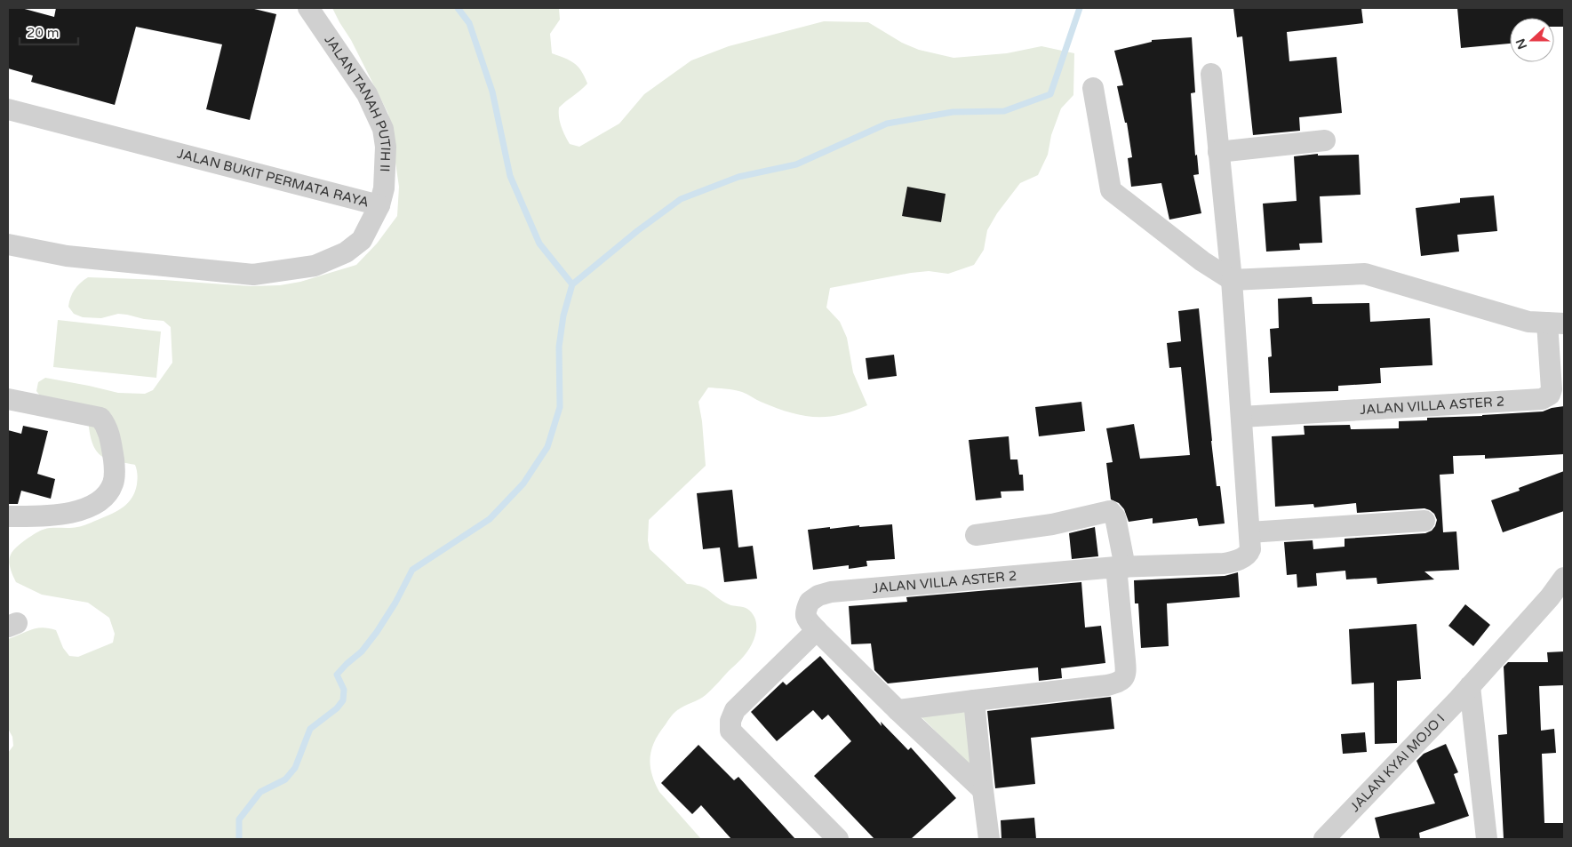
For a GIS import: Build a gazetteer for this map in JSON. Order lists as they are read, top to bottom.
{
  "streets": {
    "street": [
      "JALAN TANAH PUTIH II",
      "JALAN BUKIT PERMATA RAYA",
      "JALAN VILLA ASTER 2",
      "JALAN KYAI MOJO I"
    ]
  },
  "crossings": [
    ["JALAN TANAH PUTIH II", "JALAN BUKIT PERMATA RAYA"]
  ],
  "scale_bar": "20 m",
  "north": "left"
}
